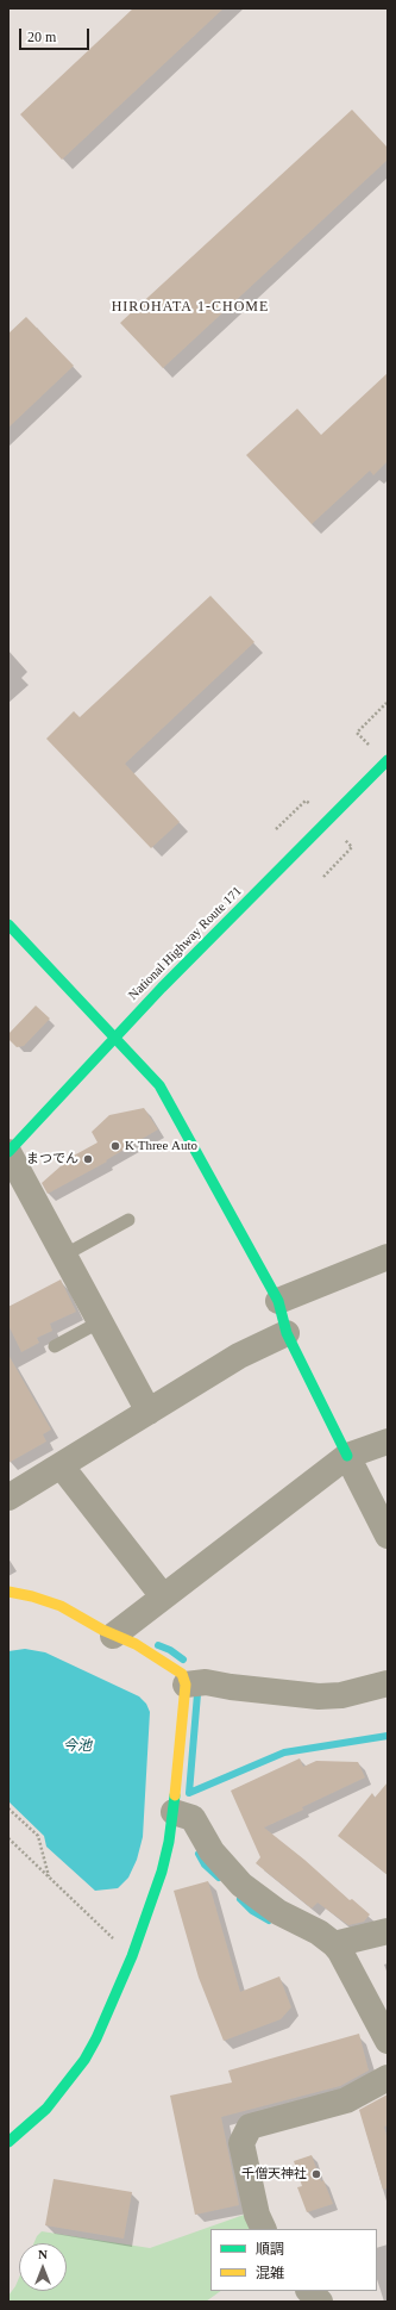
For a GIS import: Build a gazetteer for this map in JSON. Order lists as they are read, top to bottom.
{
  "streets": {
    "main road": ["National Highway Route 171"]
  },
  "districts": ["HIROHATA 1-CHOME"],
  "water": ["今池"],
  "places": ["K Three Auto", "まつでん", "千僧天神社"],
  "legend": ["順調", "混雑"],
  "scale_bar": "20 m",
  "north": "top"
}
